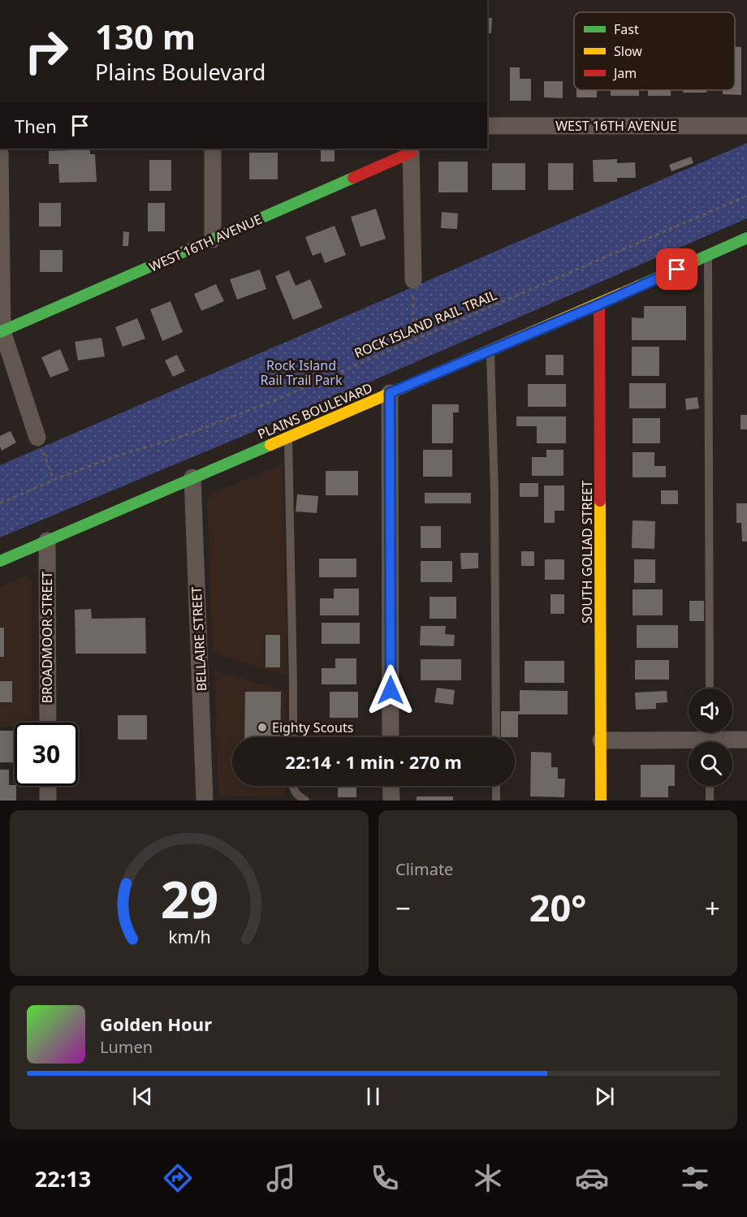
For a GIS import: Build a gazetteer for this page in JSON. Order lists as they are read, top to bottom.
{
  "streets": {
    "street": [
      "WEST 16TH AVENUE",
      "PLAINS BOULEVARD",
      "SOUTH GOLIAD STREET",
      "BROADMOOR STREET",
      "BELLAIRE STREET"
    ],
    "path": ["ROCK ISLAND RAIL TRAIL"]
  },
  "crossings": [
    ["PLAINS BOULEVARD", "SOUTH GOLIAD STREET"],
    ["PLAINS BOULEVARD", "BROADMOOR STREET"],
    ["PLAINS BOULEVARD", "BELLAIRE STREET"]
  ],
  "parks": ["Rock Island Rail Trail Park"],
  "places": ["Eighty Scouts"],
  "legend": ["Fast", "Slow", "Jam"],
  "page": {
    "turn": ["130 m", "Plains Boulevard"],
    "then": "Then",
    "limit": "30",
    "trip": "22:14 · 1 min · 270 m",
    "tile": "Climate",
    "heat": ["−", "20°", "+"],
    "song": ["Golden Hour", "Lumen"],
    "tabs": "22:13",
    "gauge": ["29", "km/h"]
  }
}
